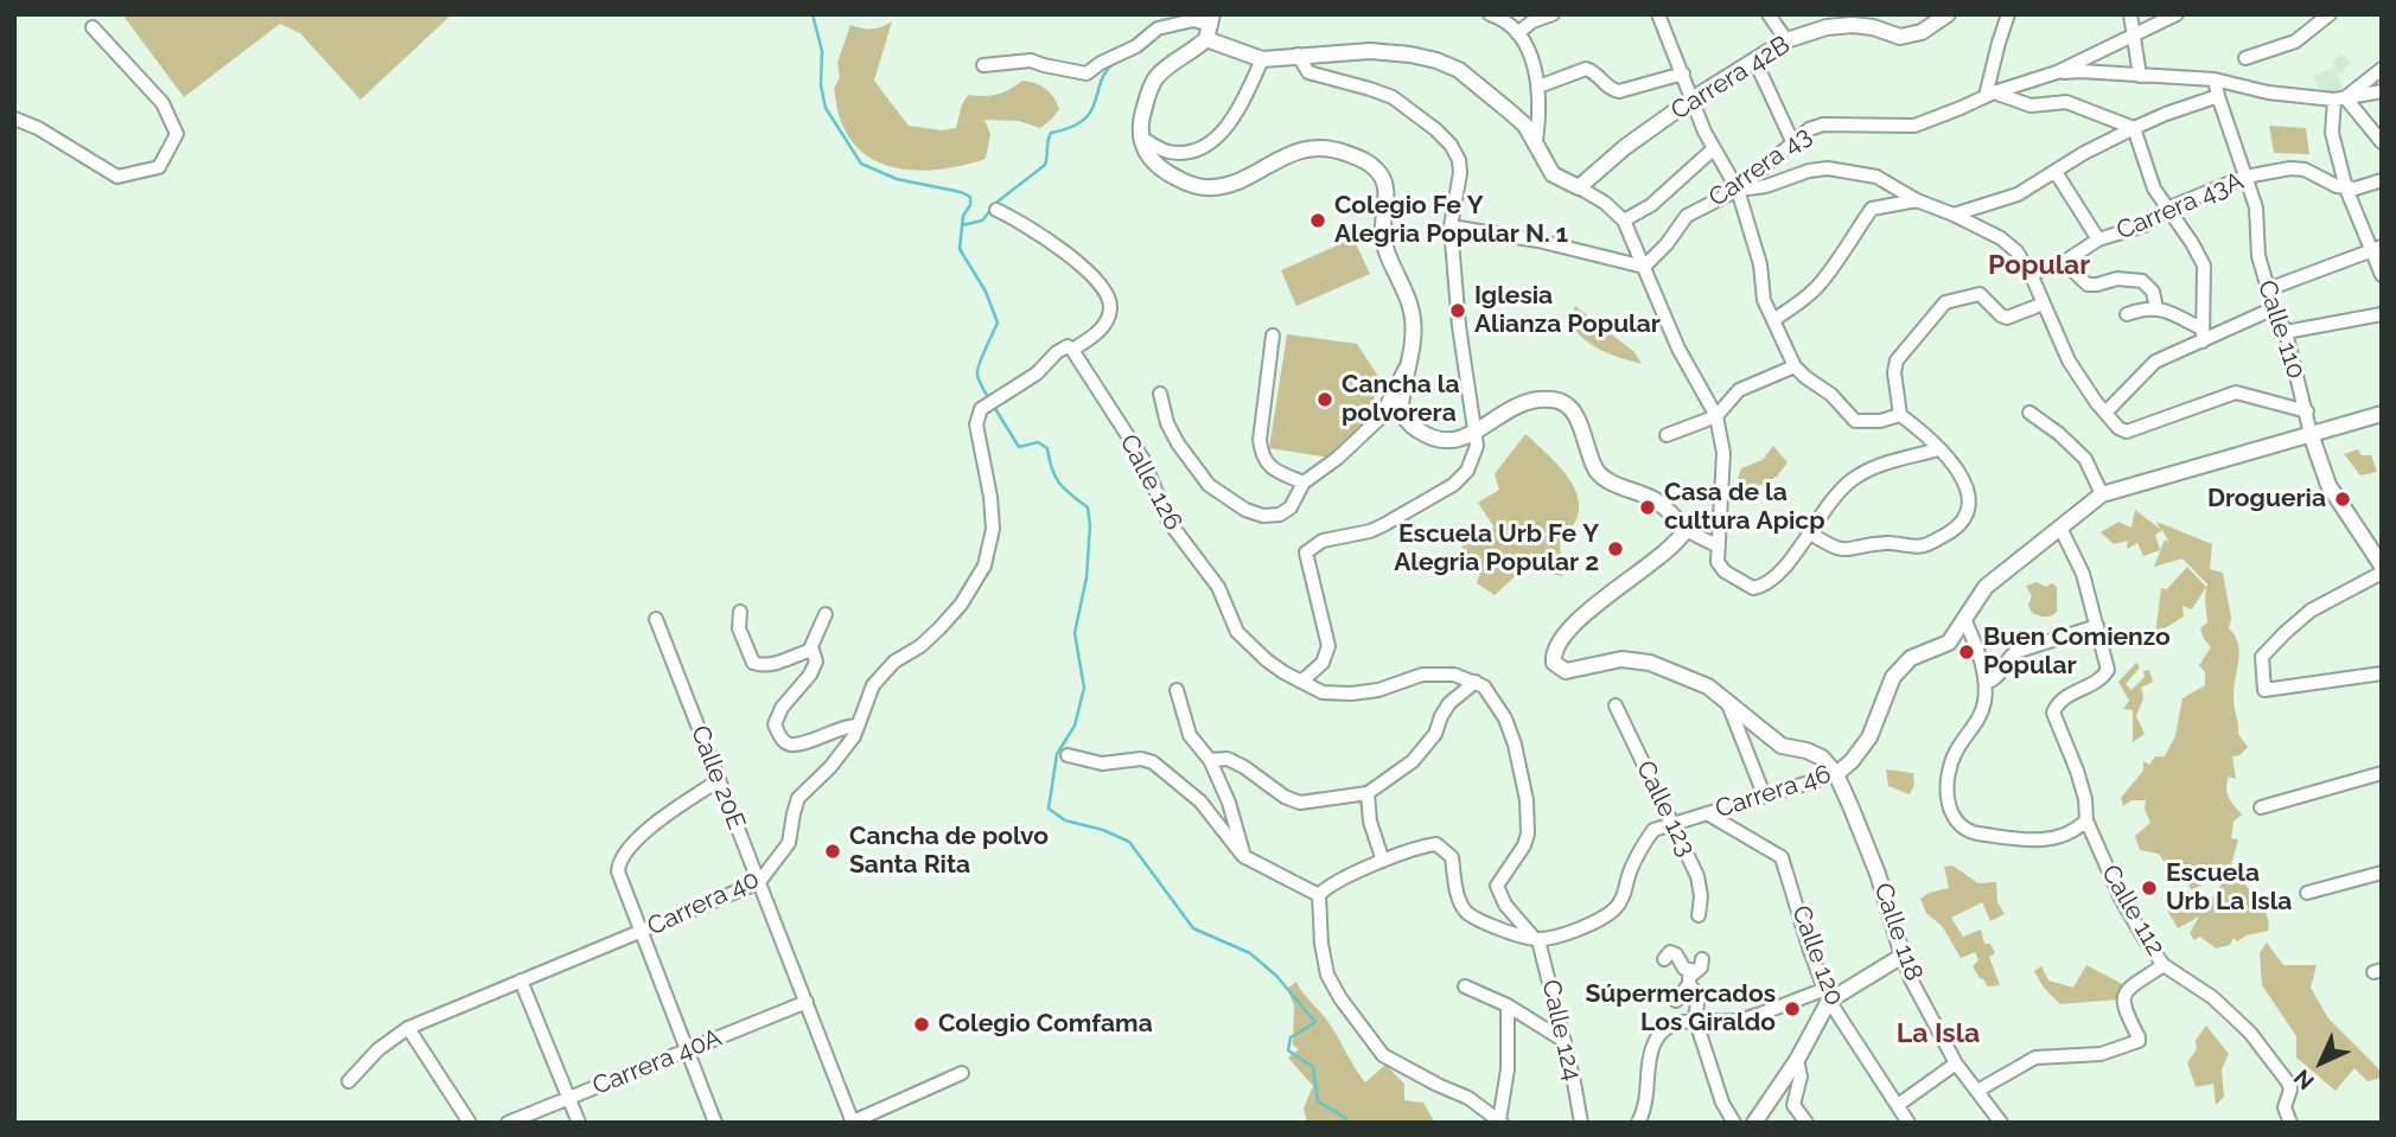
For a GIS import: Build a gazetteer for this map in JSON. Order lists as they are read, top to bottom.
{
  "streets": {
    "street": [
      "Carrera 42B",
      "Carrera 43",
      "Carrera 43A",
      "Calle 110",
      "Calle 126",
      "Calle 20E",
      "Carrera 46",
      "Calle 123",
      "Carrera 40",
      "Calle 112",
      "Calle 118",
      "Calle 120",
      "Calle 124",
      "Carrera 40A"
    ]
  },
  "crossings": [
    ["Carrera 43A", "Calle 110"],
    ["Calle 110", "Carrera 46"],
    ["Calle 126", "Carrera 40"],
    ["Calle 20E", "Carrera 40"],
    ["Calle 20E", "Carrera 40A"],
    ["Carrera 46", "Calle 123"],
    ["Carrera 46", "Calle 118"],
    ["Carrera 46", "Calle 120"],
    ["Carrera 46", "Calle 124"]
  ],
  "districts": ["Popular", "La Isla"],
  "places": [
    "Colegio Fe Y Alegria Popular N. 1",
    "Iglesia Alianza Popular",
    "Cancha la polvorera",
    "Drogueria",
    "Casa de la cultura Apicp",
    "Escuela Urb Fe Y Alegria Popular 2",
    "Buen Comienzo Popular",
    "Cancha de polvo Santa Rita",
    "Escuela Urb La Isla",
    "Súpermercados Los Giraldo",
    "Colegio Comfama"
  ],
  "north": "bottom left"
}
